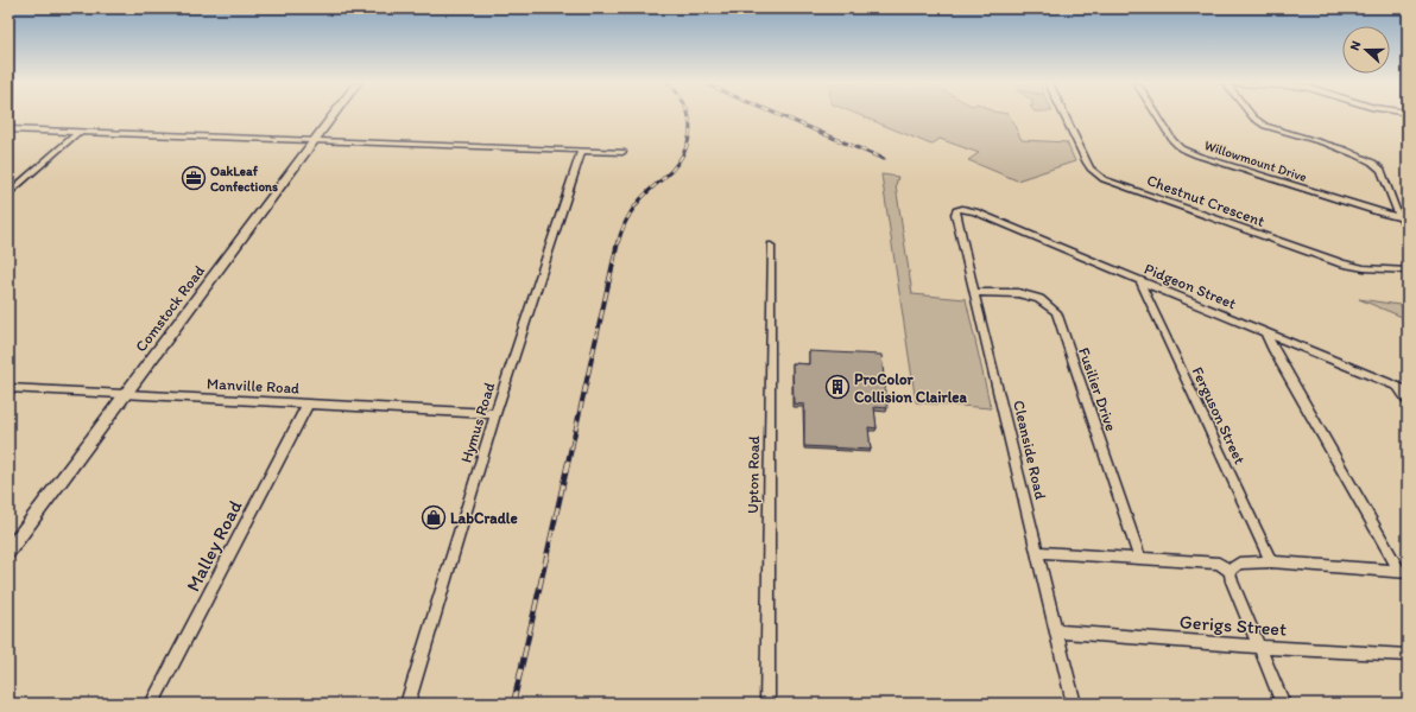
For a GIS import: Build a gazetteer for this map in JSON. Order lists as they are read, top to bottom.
{
  "streets": {
    "street": [
      "Willowmount Drive",
      "Chestnut Crescent",
      "Pidgeon Street",
      "Comstock Road",
      "Manville Road",
      "Fusilier Drive",
      "Ferguson Street",
      "Hymus Road",
      "Cleanside Road",
      "Upton Road",
      "Malley Road",
      "Gerigs Street"
    ]
  },
  "crossings": [
    ["Pidgeon Street", "Ferguson Street"],
    ["Pidgeon Street", "Cleanside Road"],
    ["Comstock Road", "Manville Road"],
    ["Manville Road", "Hymus Road"],
    ["Manville Road", "Malley Road"],
    ["Fusilier Drive", "Cleanside Road"],
    ["Cleanside Road", "Gerigs Street"]
  ],
  "places": {
    "office": ["OakLeaf Confections"],
    "building": ["ProColor Collision Clairlea"],
    "shop": ["LabCradle"]
  },
  "north": "left"
}
